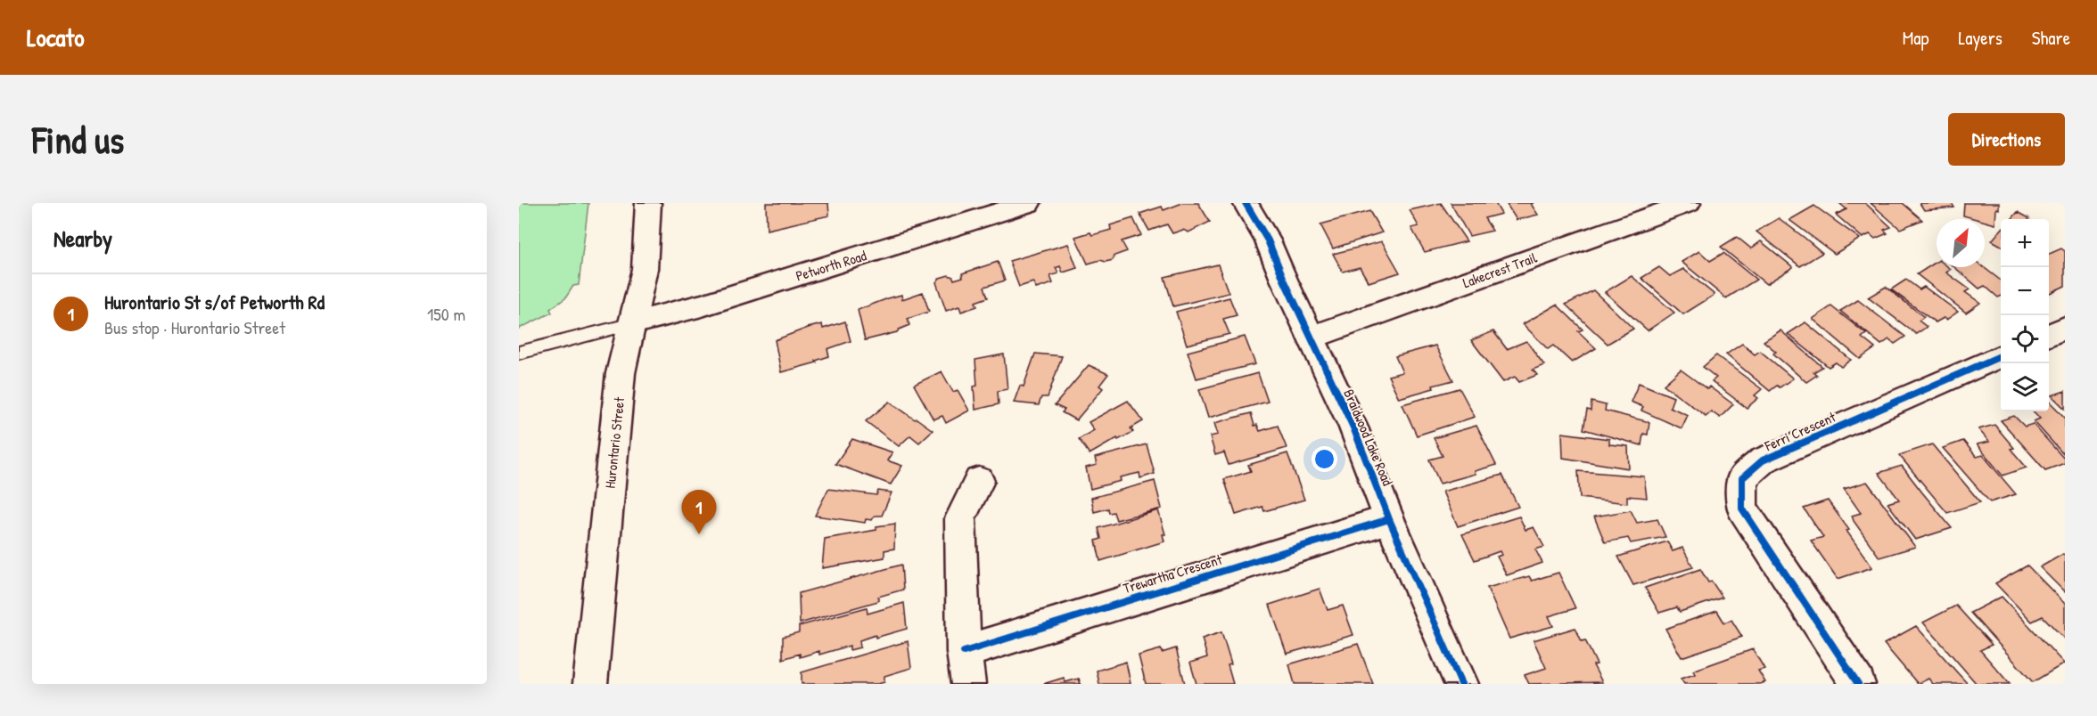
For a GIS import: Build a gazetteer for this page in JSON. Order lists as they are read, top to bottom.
{
  "streets": {
    "street": [
      "Petworth Road",
      "Lakecrest Trail",
      "Ferri Crescent",
      "Braidwood Lake Road",
      "Hurontario Street",
      "Trewartha Crescent"
    ]
  },
  "crossings": [
    ["Petworth Road", "Hurontario Street"],
    ["Lakecrest Trail", "Braidwood Lake Road"],
    ["Braidwood Lake Road", "Trewartha Crescent"]
  ],
  "north": "top right",
  "page": {
    "header": "Locato",
    "nav": ["Map", "Layers", "Share"],
    "buttons": "Directions",
    "title": "Find us",
    "heading": "Nearby",
    "map_buttons": ["+", "−"],
    "list": [
      {
        "mark": "1",
        "name": "Hurontario St s/of Petworth Rd",
        "note": "Bus stop · Hurontario Street",
        "value": "150 m"
      }
    ],
    "pins": "1"
  }
}
